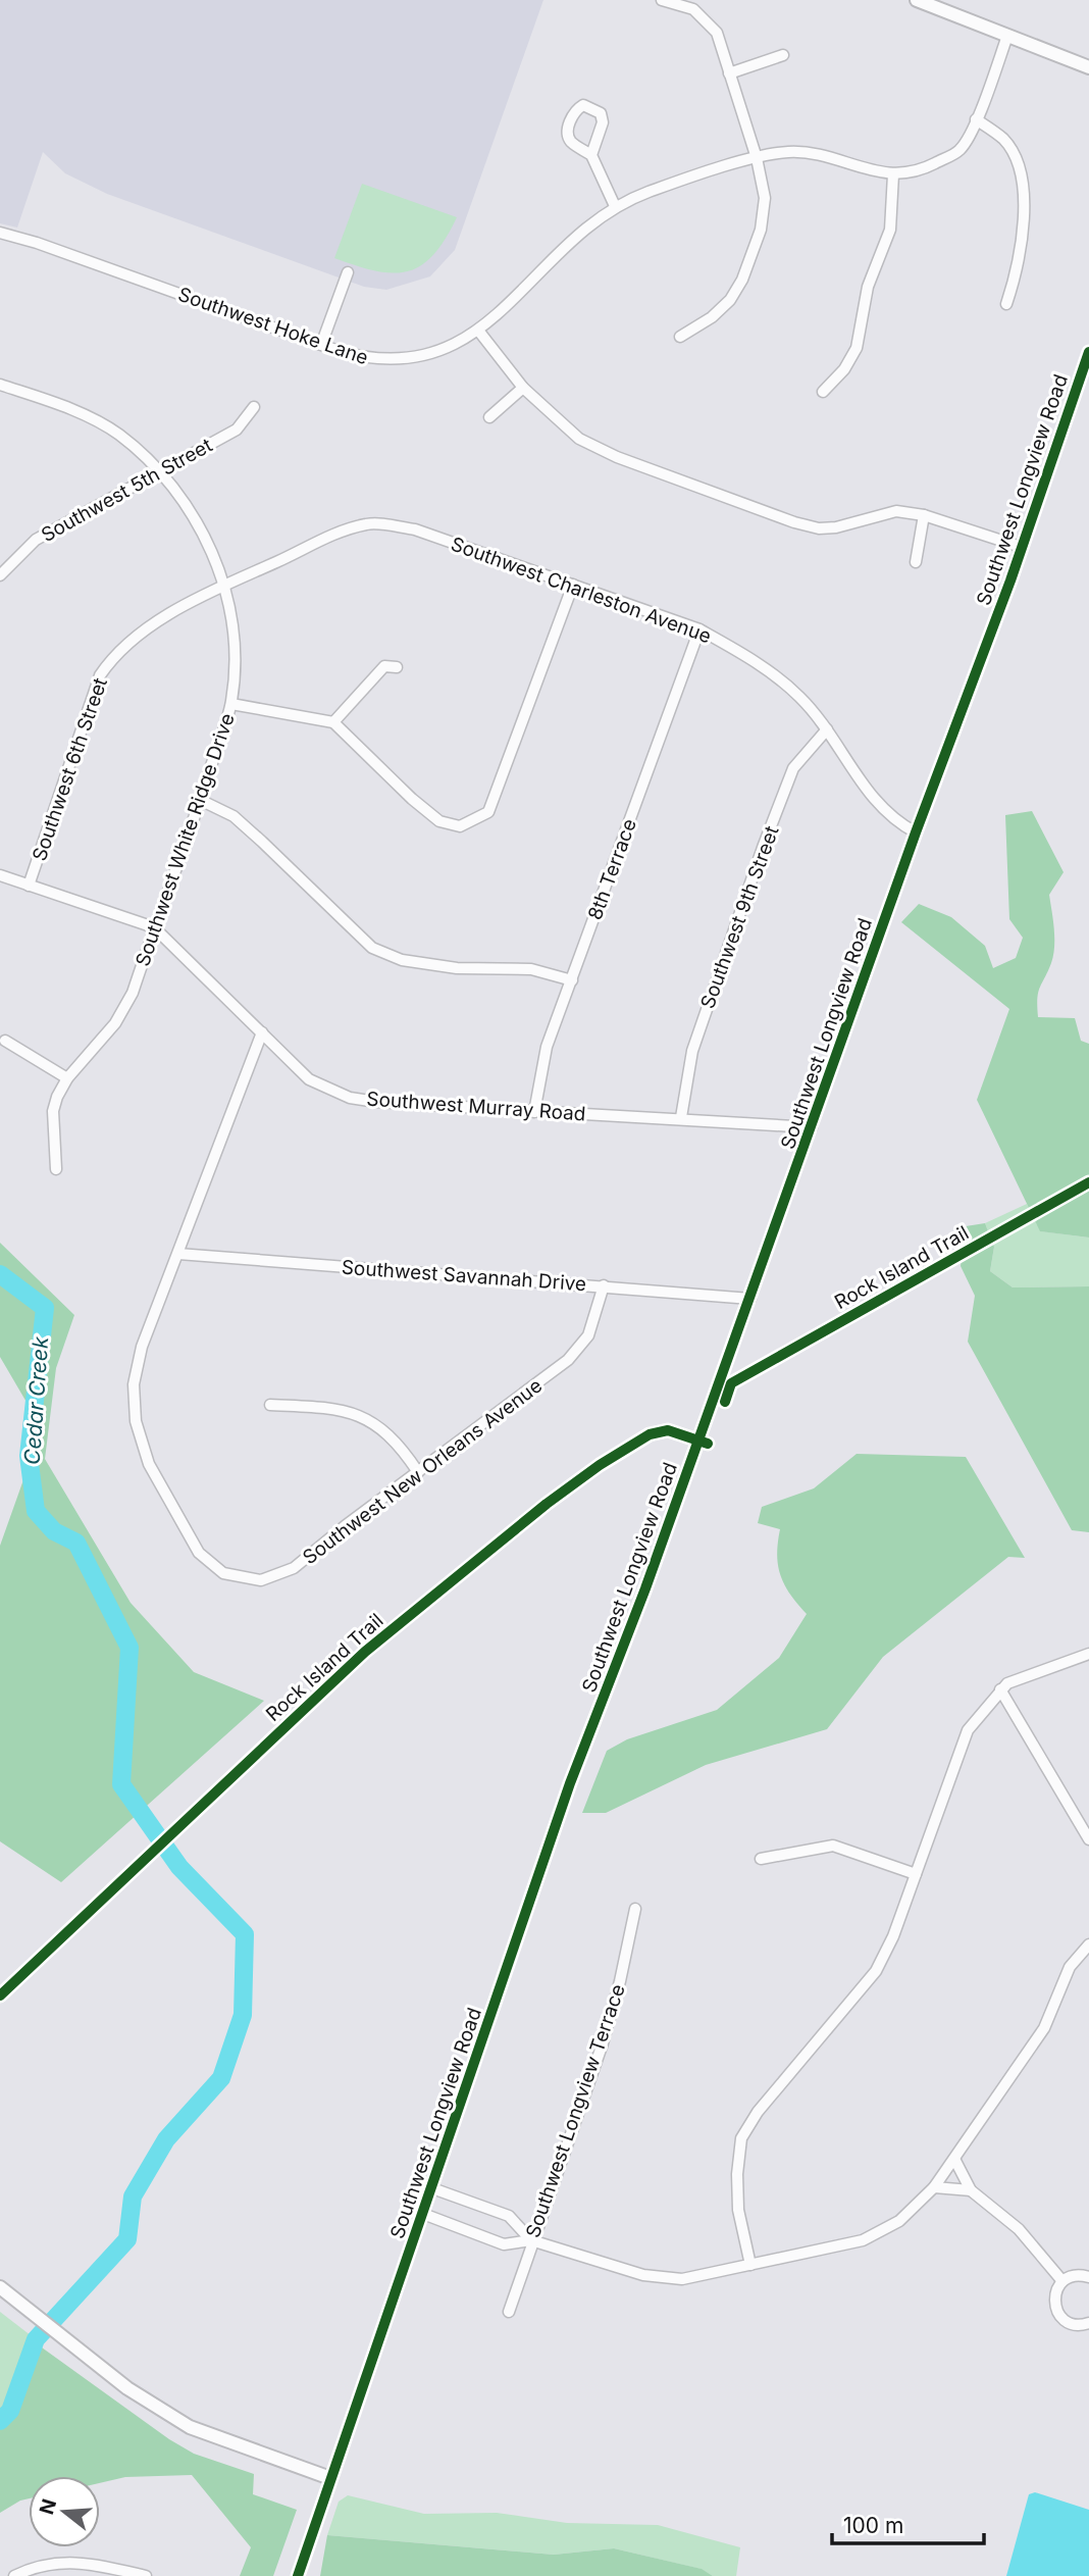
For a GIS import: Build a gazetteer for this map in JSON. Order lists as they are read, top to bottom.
{
  "streets": {
    "street": [
      "Southwest Hoke Lane",
      "Southwest 5th Street",
      "Southwest Longview Road",
      "Southwest Charleston Avenue",
      "Southwest 6th Street",
      "Southwest White Ridge Drive",
      "8th Terrace",
      "Southwest 9th Street",
      "Southwest Murray Road",
      "Southwest Savannah Drive",
      "Southwest New Orleans Avenue",
      "Southwest Longview Terrace"
    ],
    "cycle path": ["Rock Island Trail"]
  },
  "crossings": [
    ["Southwest 5th Street", "Southwest White Ridge Drive"],
    ["Southwest Longview Road", "Southwest Charleston Avenue"],
    ["Southwest Longview Road", "Southwest Murray Road"],
    ["Southwest Longview Road", "Southwest Savannah Drive"],
    ["Southwest Charleston Avenue", "Southwest 6th Street"],
    ["Southwest Charleston Avenue", "Southwest White Ridge Drive"],
    ["Southwest Charleston Avenue", "8th Terrace"],
    ["Southwest Charleston Avenue", "Southwest 9th Street"],
    ["Southwest 6th Street", "Southwest White Ridge Drive"],
    ["Southwest 6th Street", "Southwest Murray Road"],
    ["Southwest White Ridge Drive", "Southwest Murray Road"],
    ["8th Terrace", "Southwest Murray Road"],
    ["Southwest 9th Street", "Southwest Murray Road"],
    ["Southwest Murray Road", "Southwest New Orleans Avenue"],
    ["Southwest Savannah Drive", "Southwest New Orleans Avenue"]
  ],
  "water": ["Cedar Creek"],
  "scale_bar": "100 m",
  "north": "left"
}
